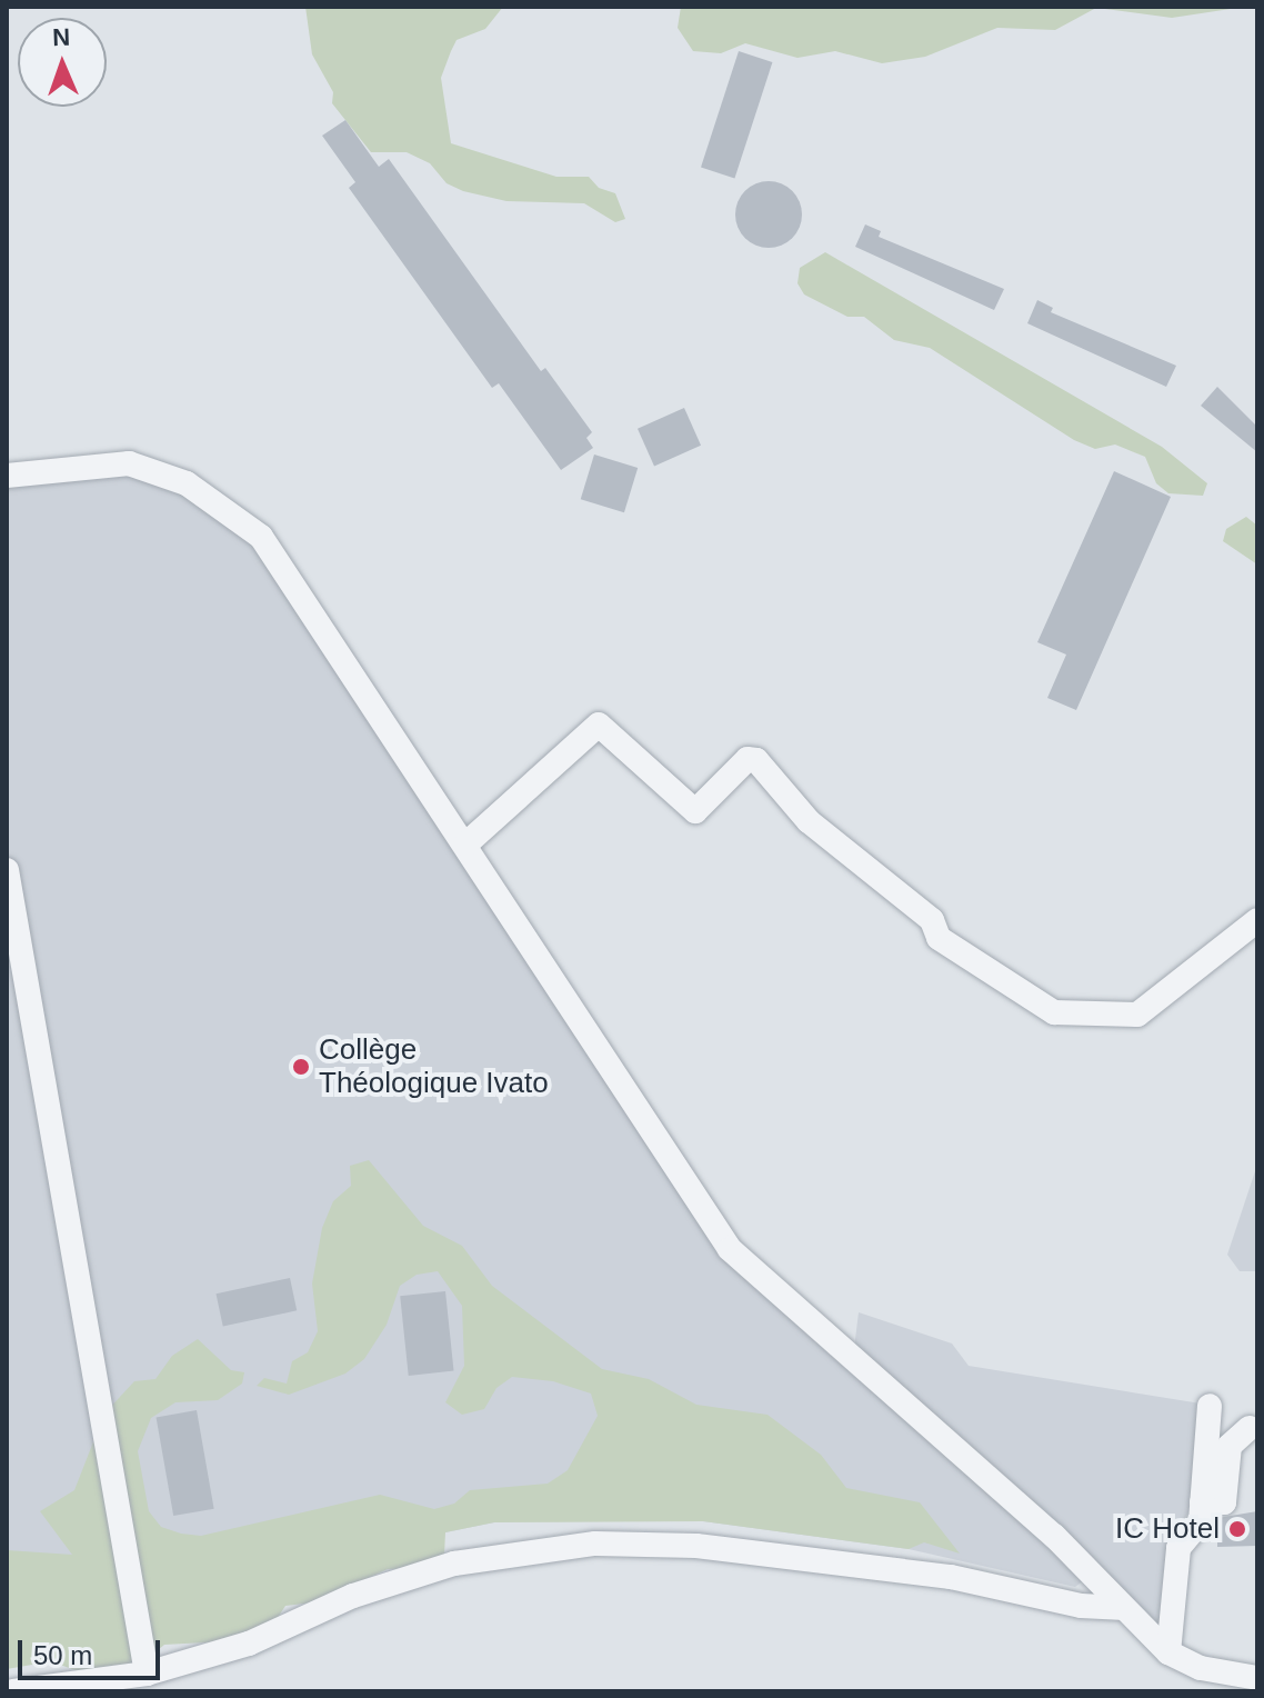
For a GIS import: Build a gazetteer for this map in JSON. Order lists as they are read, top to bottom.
{
  "places": ["Collège Théologique Ivato", "IC Hotel"],
  "scale_bar": "50 m",
  "north": "top"
}
